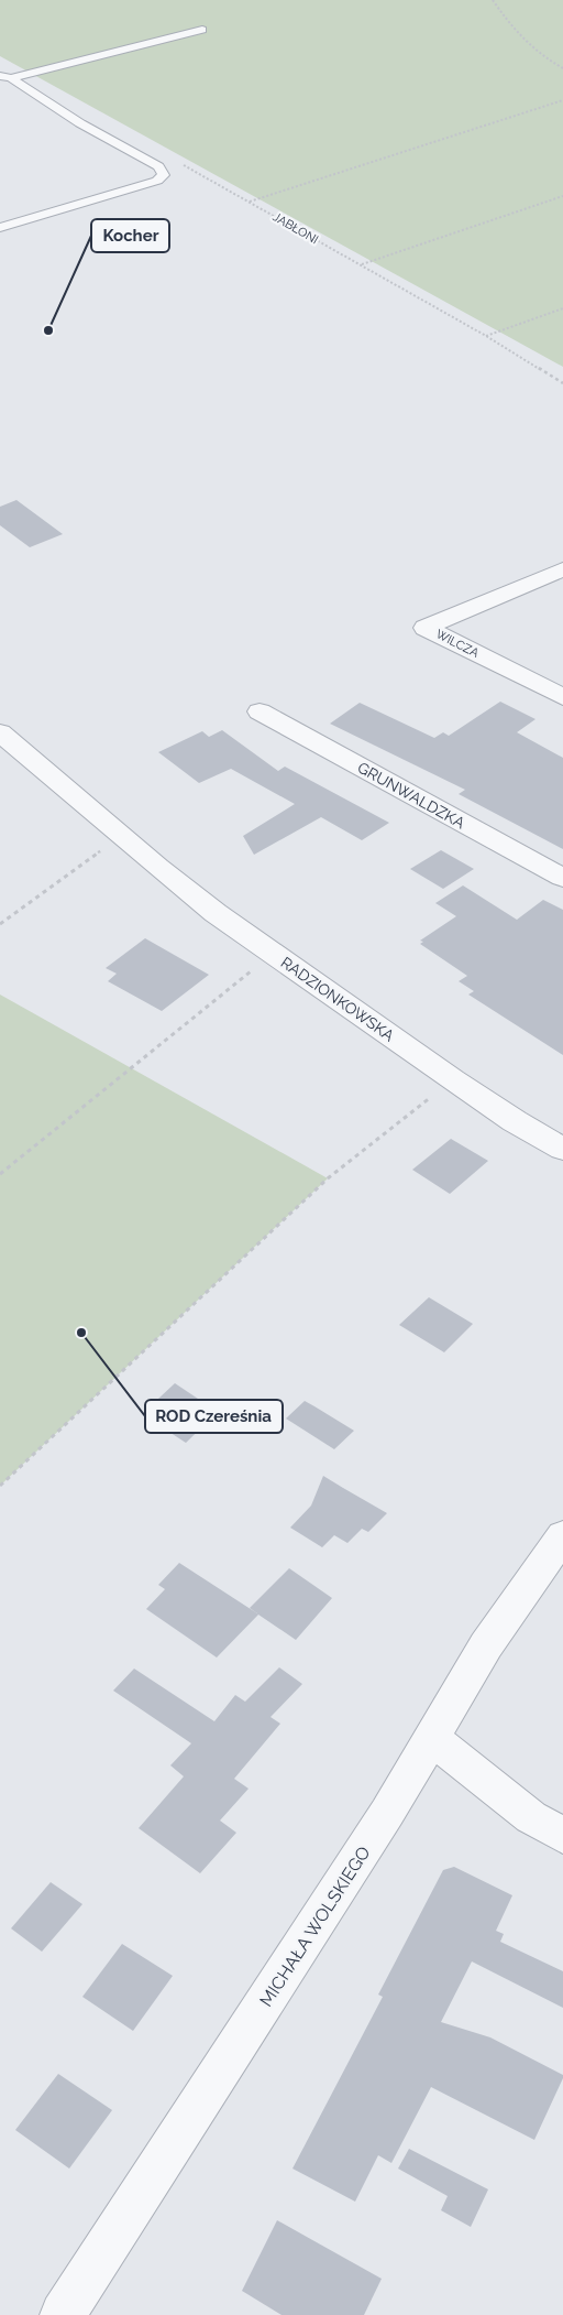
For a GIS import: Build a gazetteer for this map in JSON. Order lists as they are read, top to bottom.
{
  "streets": {
    "street": [
      "WILCZA",
      "GRUNWALDZKA",
      "RADZIONKOWSKA",
      "MICHAŁA WOLSKIEGO"
    ],
    "path": ["JABŁONI"]
  },
  "places": ["Kocher", "ROD Czereśnia"]
}
